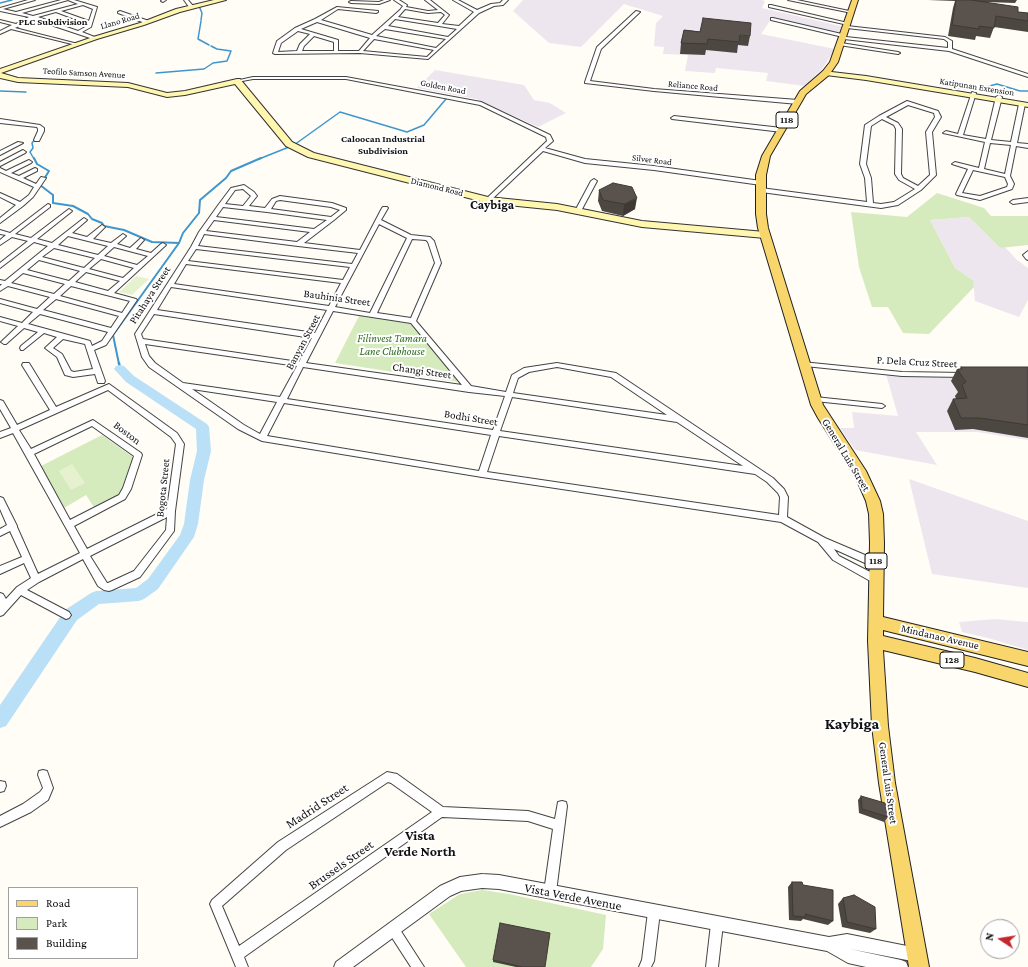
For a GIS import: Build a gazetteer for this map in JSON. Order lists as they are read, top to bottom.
{
  "streets": {
    "main road": [
      "Llano Road",
      "Teofilo Samson Avenue",
      "Katipunan Extension",
      "118",
      "Diamond Road",
      "General Luis Street",
      "Mindanao Avenue",
      "128"
    ],
    "street": [
      "Reliance Road",
      "Golden Road",
      "Silver Road",
      "Pitahaya Street",
      "Bauhinia Street",
      "Banyan Street",
      "P. Dela Cruz Street",
      "Changi Street",
      "Bodhi Street",
      "Boston",
      "Bogota Street",
      "Madrid Street",
      "Brussels Street",
      "Vista Verde Avenue"
    ]
  },
  "crossings": [
    ["Teofilo Samson Avenue", "Golden Road"],
    ["Teofilo Samson Avenue", "Diamond Road"],
    ["Reliance Road", "General Luis Street"],
    ["Golden Road", "Silver Road"],
    ["Golden Road", "Diamond Road"],
    ["Katipunan Extension", "General Luis Street"],
    ["Silver Road", "General Luis Street"],
    ["Diamond Road", "General Luis Street"],
    ["Pitahaya Street", "Bauhinia Street"],
    ["Pitahaya Street", "Banyan Street"],
    ["Pitahaya Street", "Changi Street"],
    ["Pitahaya Street", "Bodhi Street"],
    ["Bauhinia Street", "Banyan Street"],
    ["Banyan Street", "Changi Street"],
    ["Banyan Street", "Bodhi Street"],
    ["P. Dela Cruz Street", "General Luis Street"],
    ["General Luis Street", "Mindanao Avenue"],
    ["General Luis Street", "Vista Verde Avenue"],
    ["Madrid Street", "Brussels Street"]
  ],
  "districts": [
    "PLC Subdivision",
    "Caloocan Industrial Subdivision",
    "Caybiga",
    "Kaybiga",
    "Vista Verde North"
  ],
  "parks": ["Filinvest Tamara Lane Clubhouse"],
  "legend": ["Road", "Park", "Building"],
  "north": "left"
}
